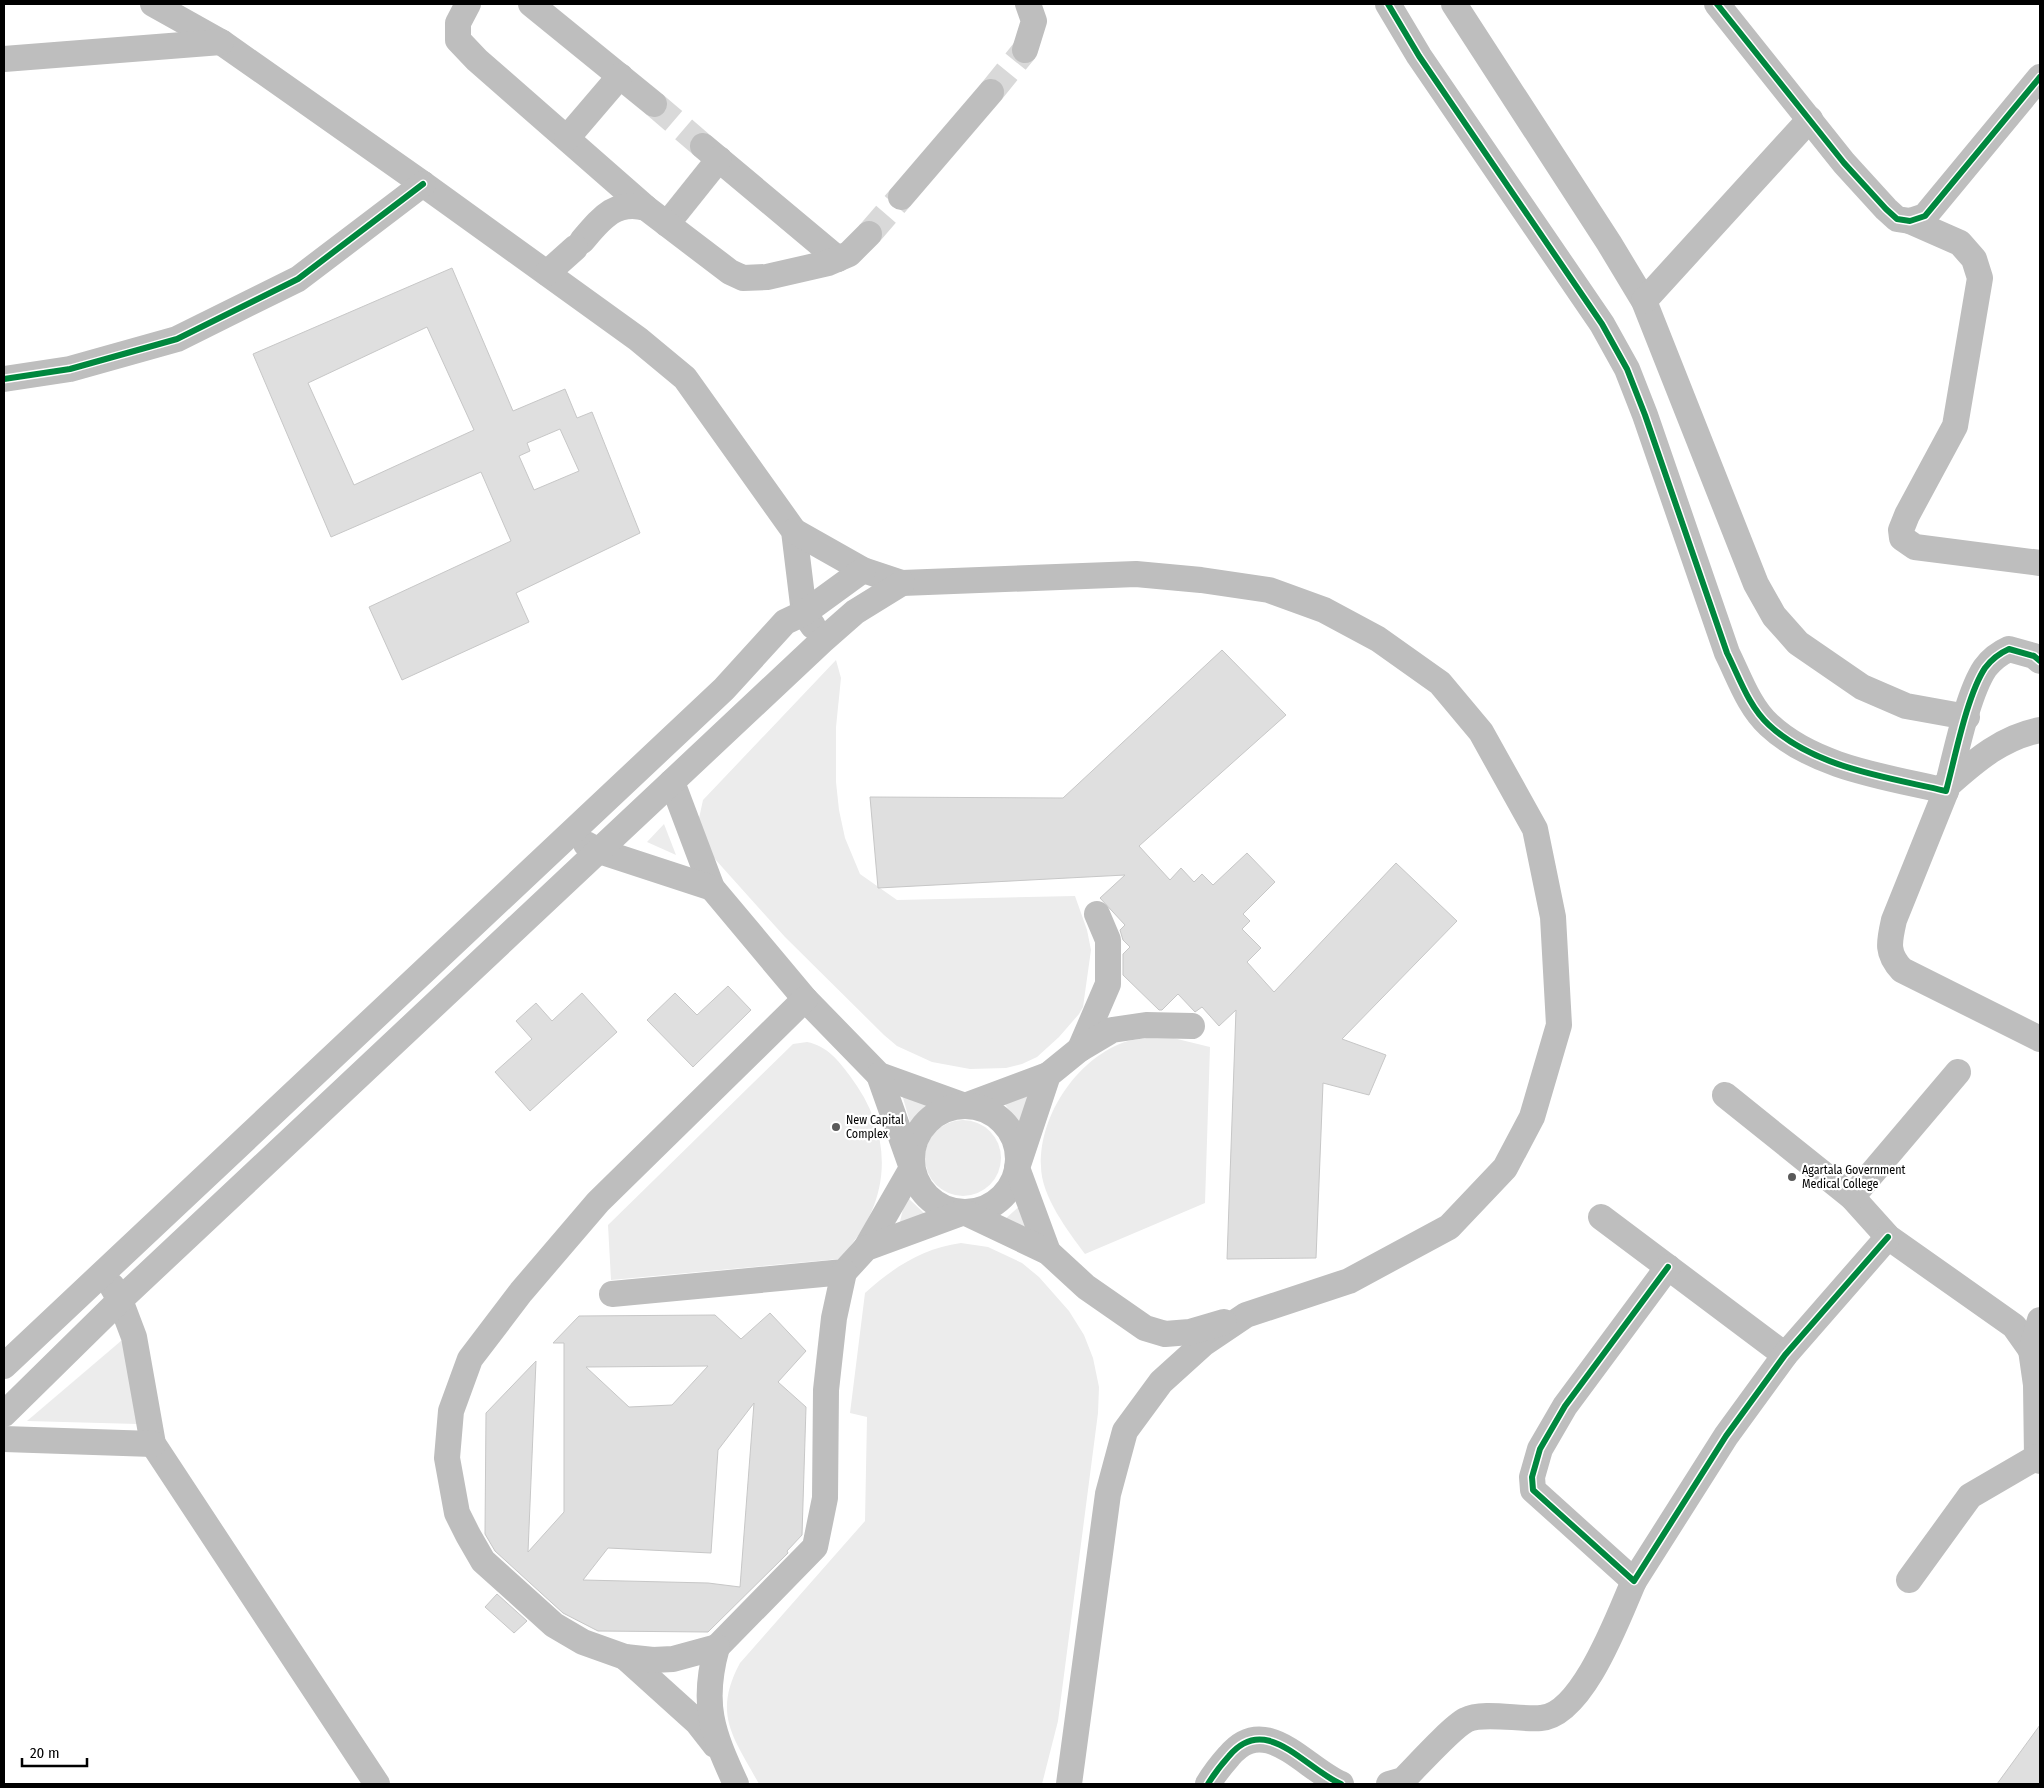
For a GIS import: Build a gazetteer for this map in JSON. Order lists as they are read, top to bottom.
{
  "places": ["New Capital Complex", "Agartala Government Medical College"],
  "scale_bar": "20 m"
}
